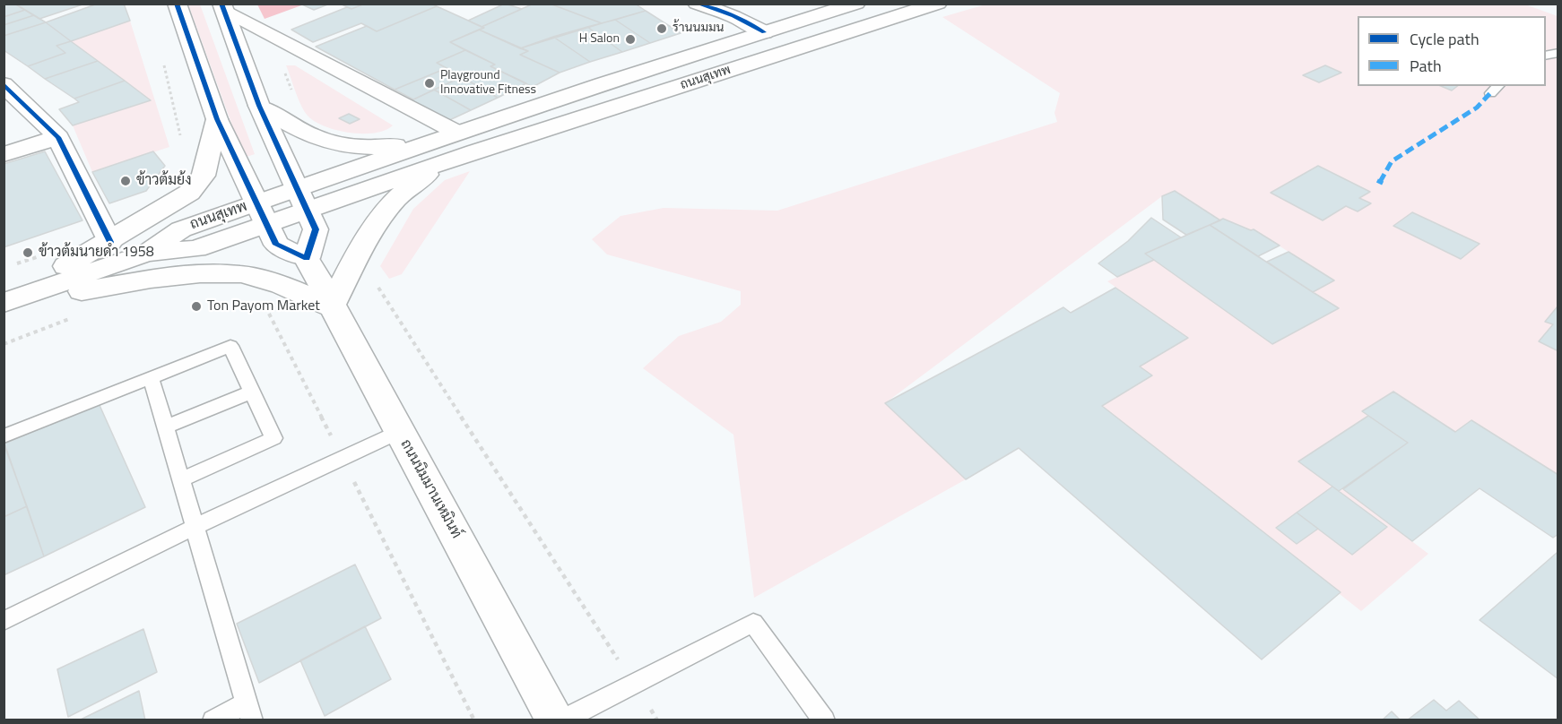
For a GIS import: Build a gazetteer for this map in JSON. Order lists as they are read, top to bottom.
{
  "streets": {
    "main road": ["ถนนสุเทพ", "ถนนนิมมานเหมินท์"]
  },
  "places": [
    "ร้านนมมน",
    "H Salon",
    "Playground Innovative Fitness",
    "ข้าวต้มย้ง",
    "ข้าวต้มนายดำ 1958",
    "Ton Payom Market"
  ],
  "legend": ["Cycle path", "Path"]
}
